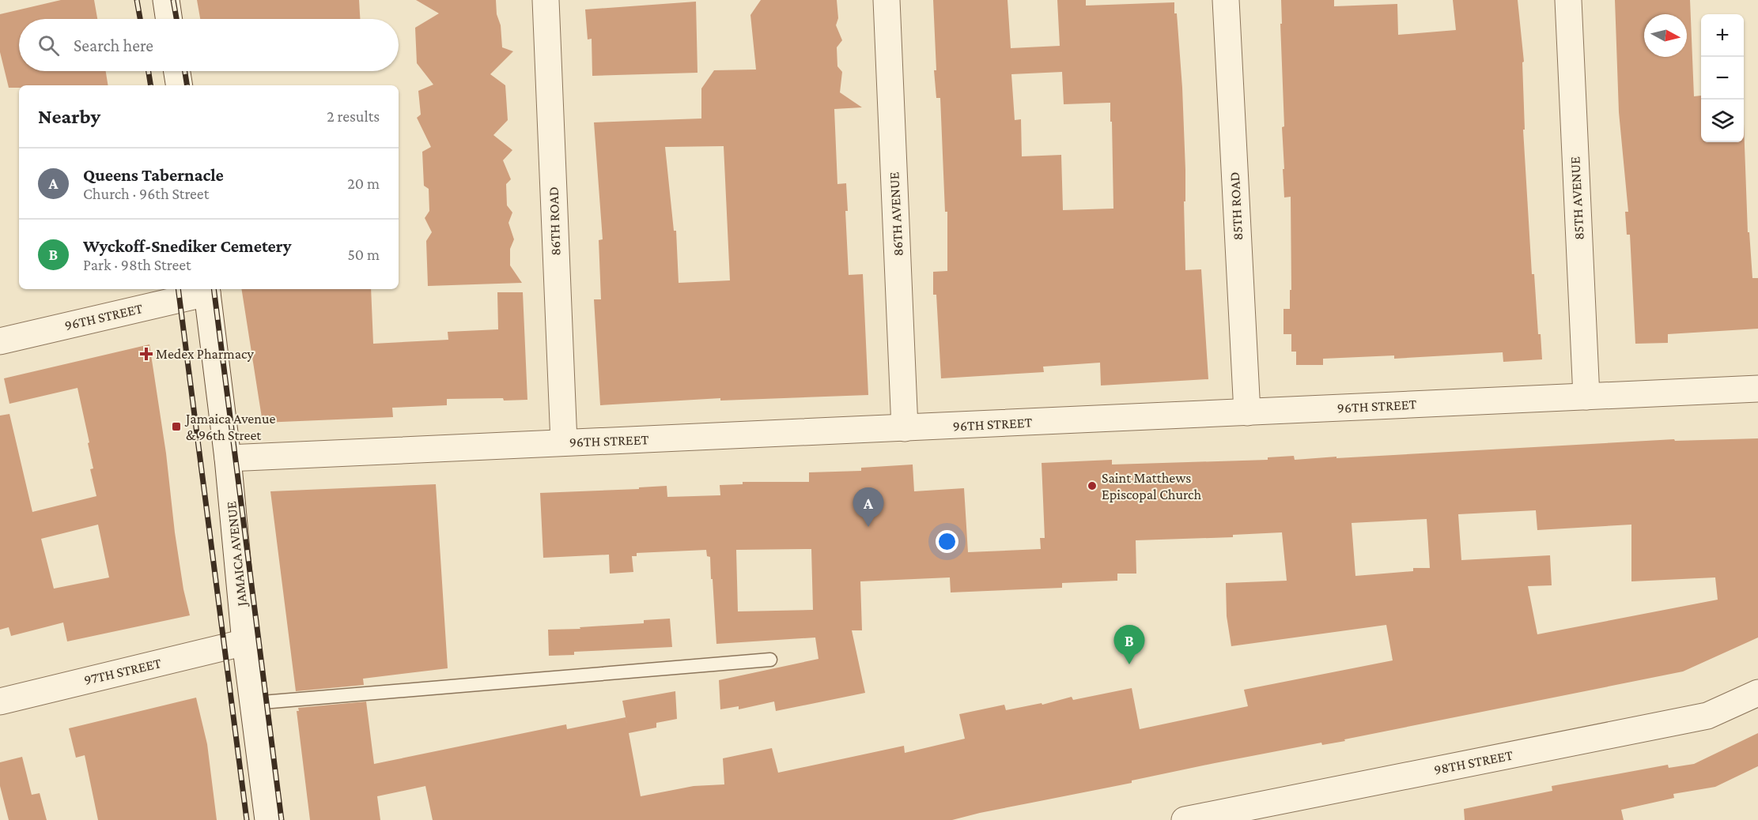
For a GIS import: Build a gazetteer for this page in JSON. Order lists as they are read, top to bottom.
{
  "streets": {
    "street": [
      "85TH AVENUE",
      "85TH ROAD",
      "86TH AVENUE",
      "86TH ROAD",
      "96TH STREET",
      "JAMAICA AVENUE",
      "97TH STREET",
      "98TH STREET"
    ]
  },
  "crossings": [
    ["85TH AVENUE", "96TH STREET"],
    ["85TH ROAD", "96TH STREET"],
    ["86TH AVENUE", "96TH STREET"],
    ["86TH ROAD", "96TH STREET"],
    ["96TH STREET", "JAMAICA AVENUE"],
    ["JAMAICA AVENUE", "97TH STREET"]
  ],
  "places": {
    "health": ["Medex Pharmacy"],
    "transit": ["Jamaica Avenue & 96th Street"],
    "other": ["Saint Matthews Episcopal Church"]
  },
  "north": "right",
  "page": {
    "map_buttons": ["+", "−"],
    "search": "Search here",
    "heading": ["Nearby", "2 results"],
    "list": [
      {
        "mark": "A",
        "name": "Queens Tabernacle",
        "note": "Church · 96th Street",
        "value": "20 m"
      },
      {
        "mark": "B",
        "name": "Wyckoff-Snediker Cemetery",
        "note": "Park · 98th Street",
        "value": "50 m"
      }
    ],
    "pins": ["A", "B"]
  }
}
